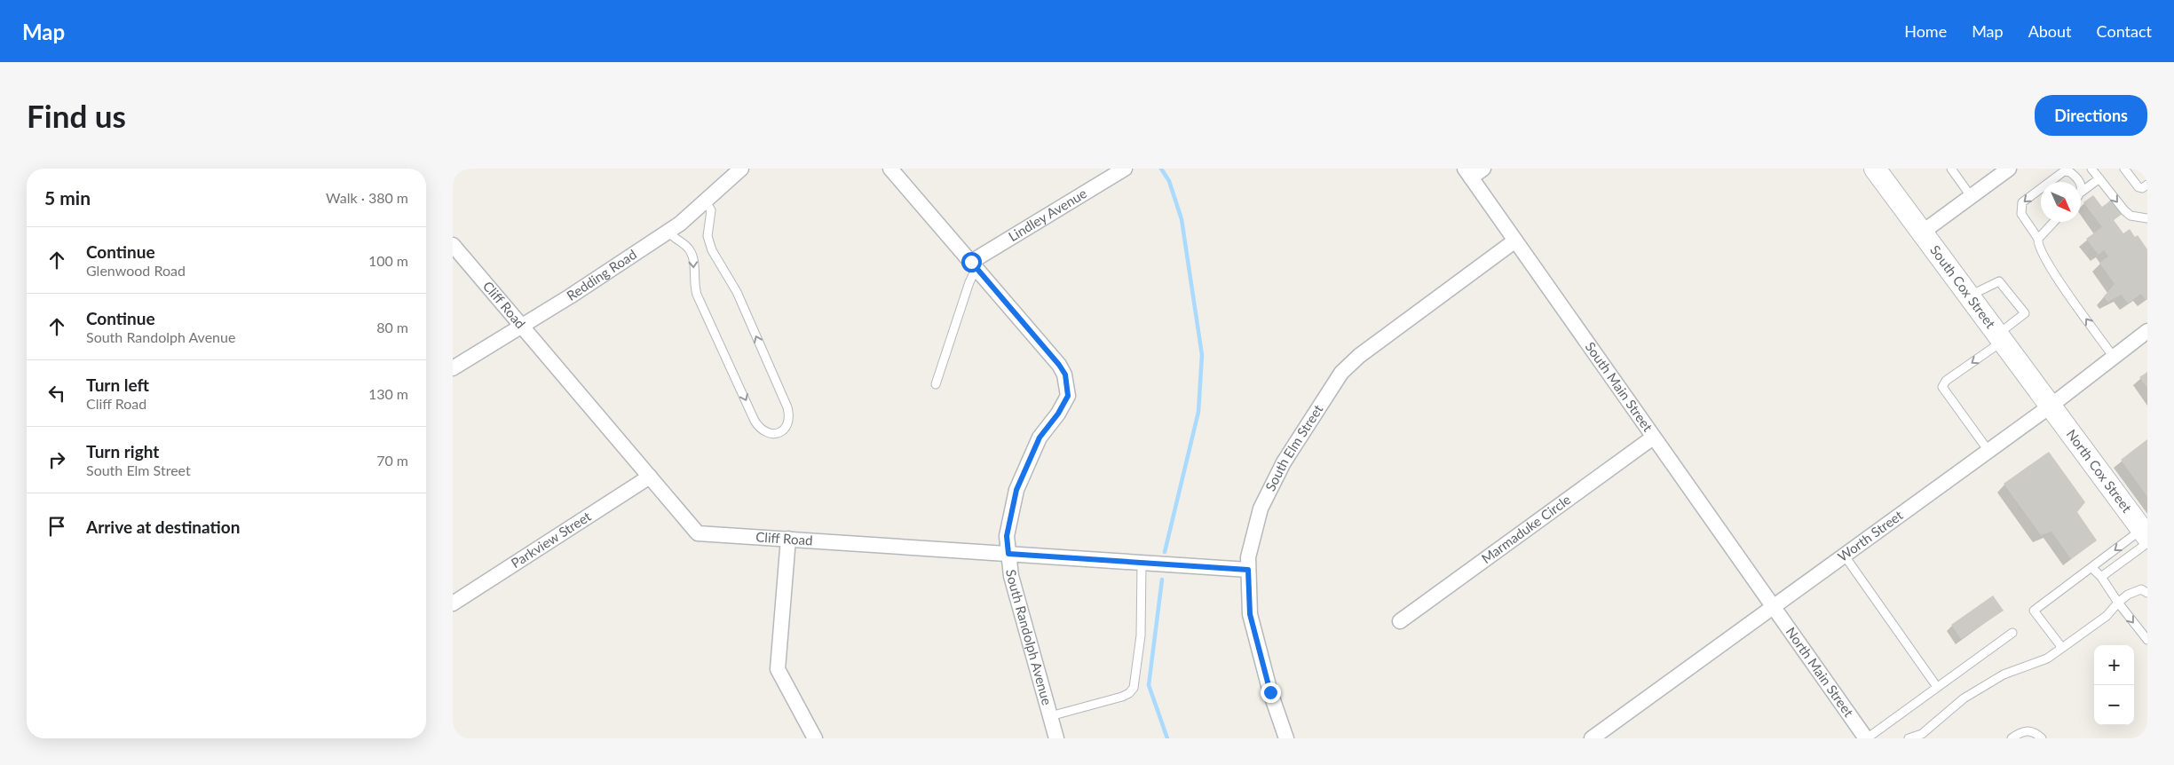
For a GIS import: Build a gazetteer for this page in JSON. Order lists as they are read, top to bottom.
{
  "streets": {
    "main road": ["South Cox Street", "North Cox Street"],
    "street": [
      "Lindley Avenue",
      "Redding Road",
      "Cliff Road",
      "South Main Street",
      "South Elm Street",
      "Marmaduke Circle",
      "Worth Street",
      "Parkview Street",
      "South Randolph Avenue",
      "North Main Street"
    ]
  },
  "crossings": [
    ["Lindley Avenue", "South Randolph Avenue"],
    ["Redding Road", "Cliff Road"],
    ["South Cox Street", "North Cox Street"],
    ["South Cox Street", "Worth Street"],
    ["Cliff Road", "South Elm Street"],
    ["Cliff Road", "Parkview Street"],
    ["Cliff Road", "South Randolph Avenue"],
    ["South Main Street", "South Elm Street"],
    ["South Main Street", "Marmaduke Circle"],
    ["South Main Street", "Worth Street"],
    ["South Main Street", "North Main Street"],
    ["North Cox Street", "Worth Street"],
    ["Worth Street", "North Main Street"]
  ],
  "north": "bottom right",
  "page": {
    "header": "Map",
    "nav": [
      "Home",
      "Map",
      "About",
      "Contact"
    ],
    "buttons": "Directions",
    "title": "Find us",
    "heading": ["5 min", "Walk · 380 m"],
    "list": [
      ["Continue", "Glenwood Road", "100 m"],
      ["Continue", "South Randolph Avenue", "80 m"],
      ["Turn left", "Cliff Road", "130 m"],
      ["Turn right", "South Elm Street", "70 m"],
      "Arrive at destination"
    ],
    "map_buttons": ["+", "−"]
  }
}
